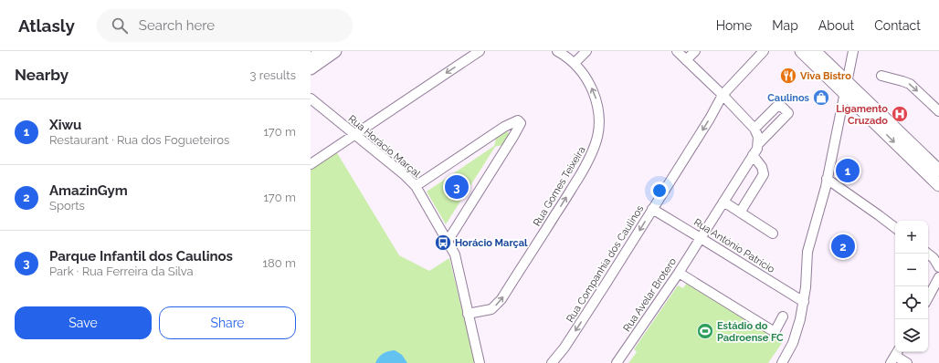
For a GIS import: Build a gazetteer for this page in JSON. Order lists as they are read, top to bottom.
{
  "streets": {
    "street": [
      "Rua Horácio Marçal",
      "Rua Gomes Teixeira",
      "Rua António Patrício",
      "Rua Companhia dos Caulinos",
      "Rua Avelar Brotero"
    ]
  },
  "crossings": [
    ["Rua Horácio Marçal", "Rua Gomes Teixeira"],
    ["Rua António Patrício", "Rua Companhia dos Caulinos"],
    ["Rua António Patrício", "Rua Avelar Brotero"]
  ],
  "one_way": ["Rua Gomes Teixeira", "Rua Companhia dos Caulinos"],
  "places": {
    "restaurant": ["Viva Bistro"],
    "shop": ["Caulinos"],
    "hospital": ["Ligamento Cruzado"],
    "bus stop": ["Horácio Marçal"],
    "sports": ["Estádio do Padroense FC"]
  },
  "page": {
    "header": "Atlasly",
    "search": "Search here",
    "nav": [
      "Home",
      "Map",
      "About",
      "Contact"
    ],
    "heading": ["Nearby", "3 results"],
    "list": [
      {
        "mark": "1",
        "name": "Xiwu",
        "note": "Restaurant · Rua dos Fogueteiros",
        "value": "170 m"
      },
      {
        "mark": "2",
        "name": "AmazinGym",
        "note": "Sports",
        "value": "170 m"
      },
      {
        "mark": "3",
        "name": "Parque Infantil dos Caulinos",
        "note": "Park · Rua Ferreira da Silva",
        "value": "180 m"
      }
    ],
    "pins": ["1", "3", "2"],
    "map_buttons": ["+", "−"],
    "buttons": ["Save", "Share"]
  }
}
